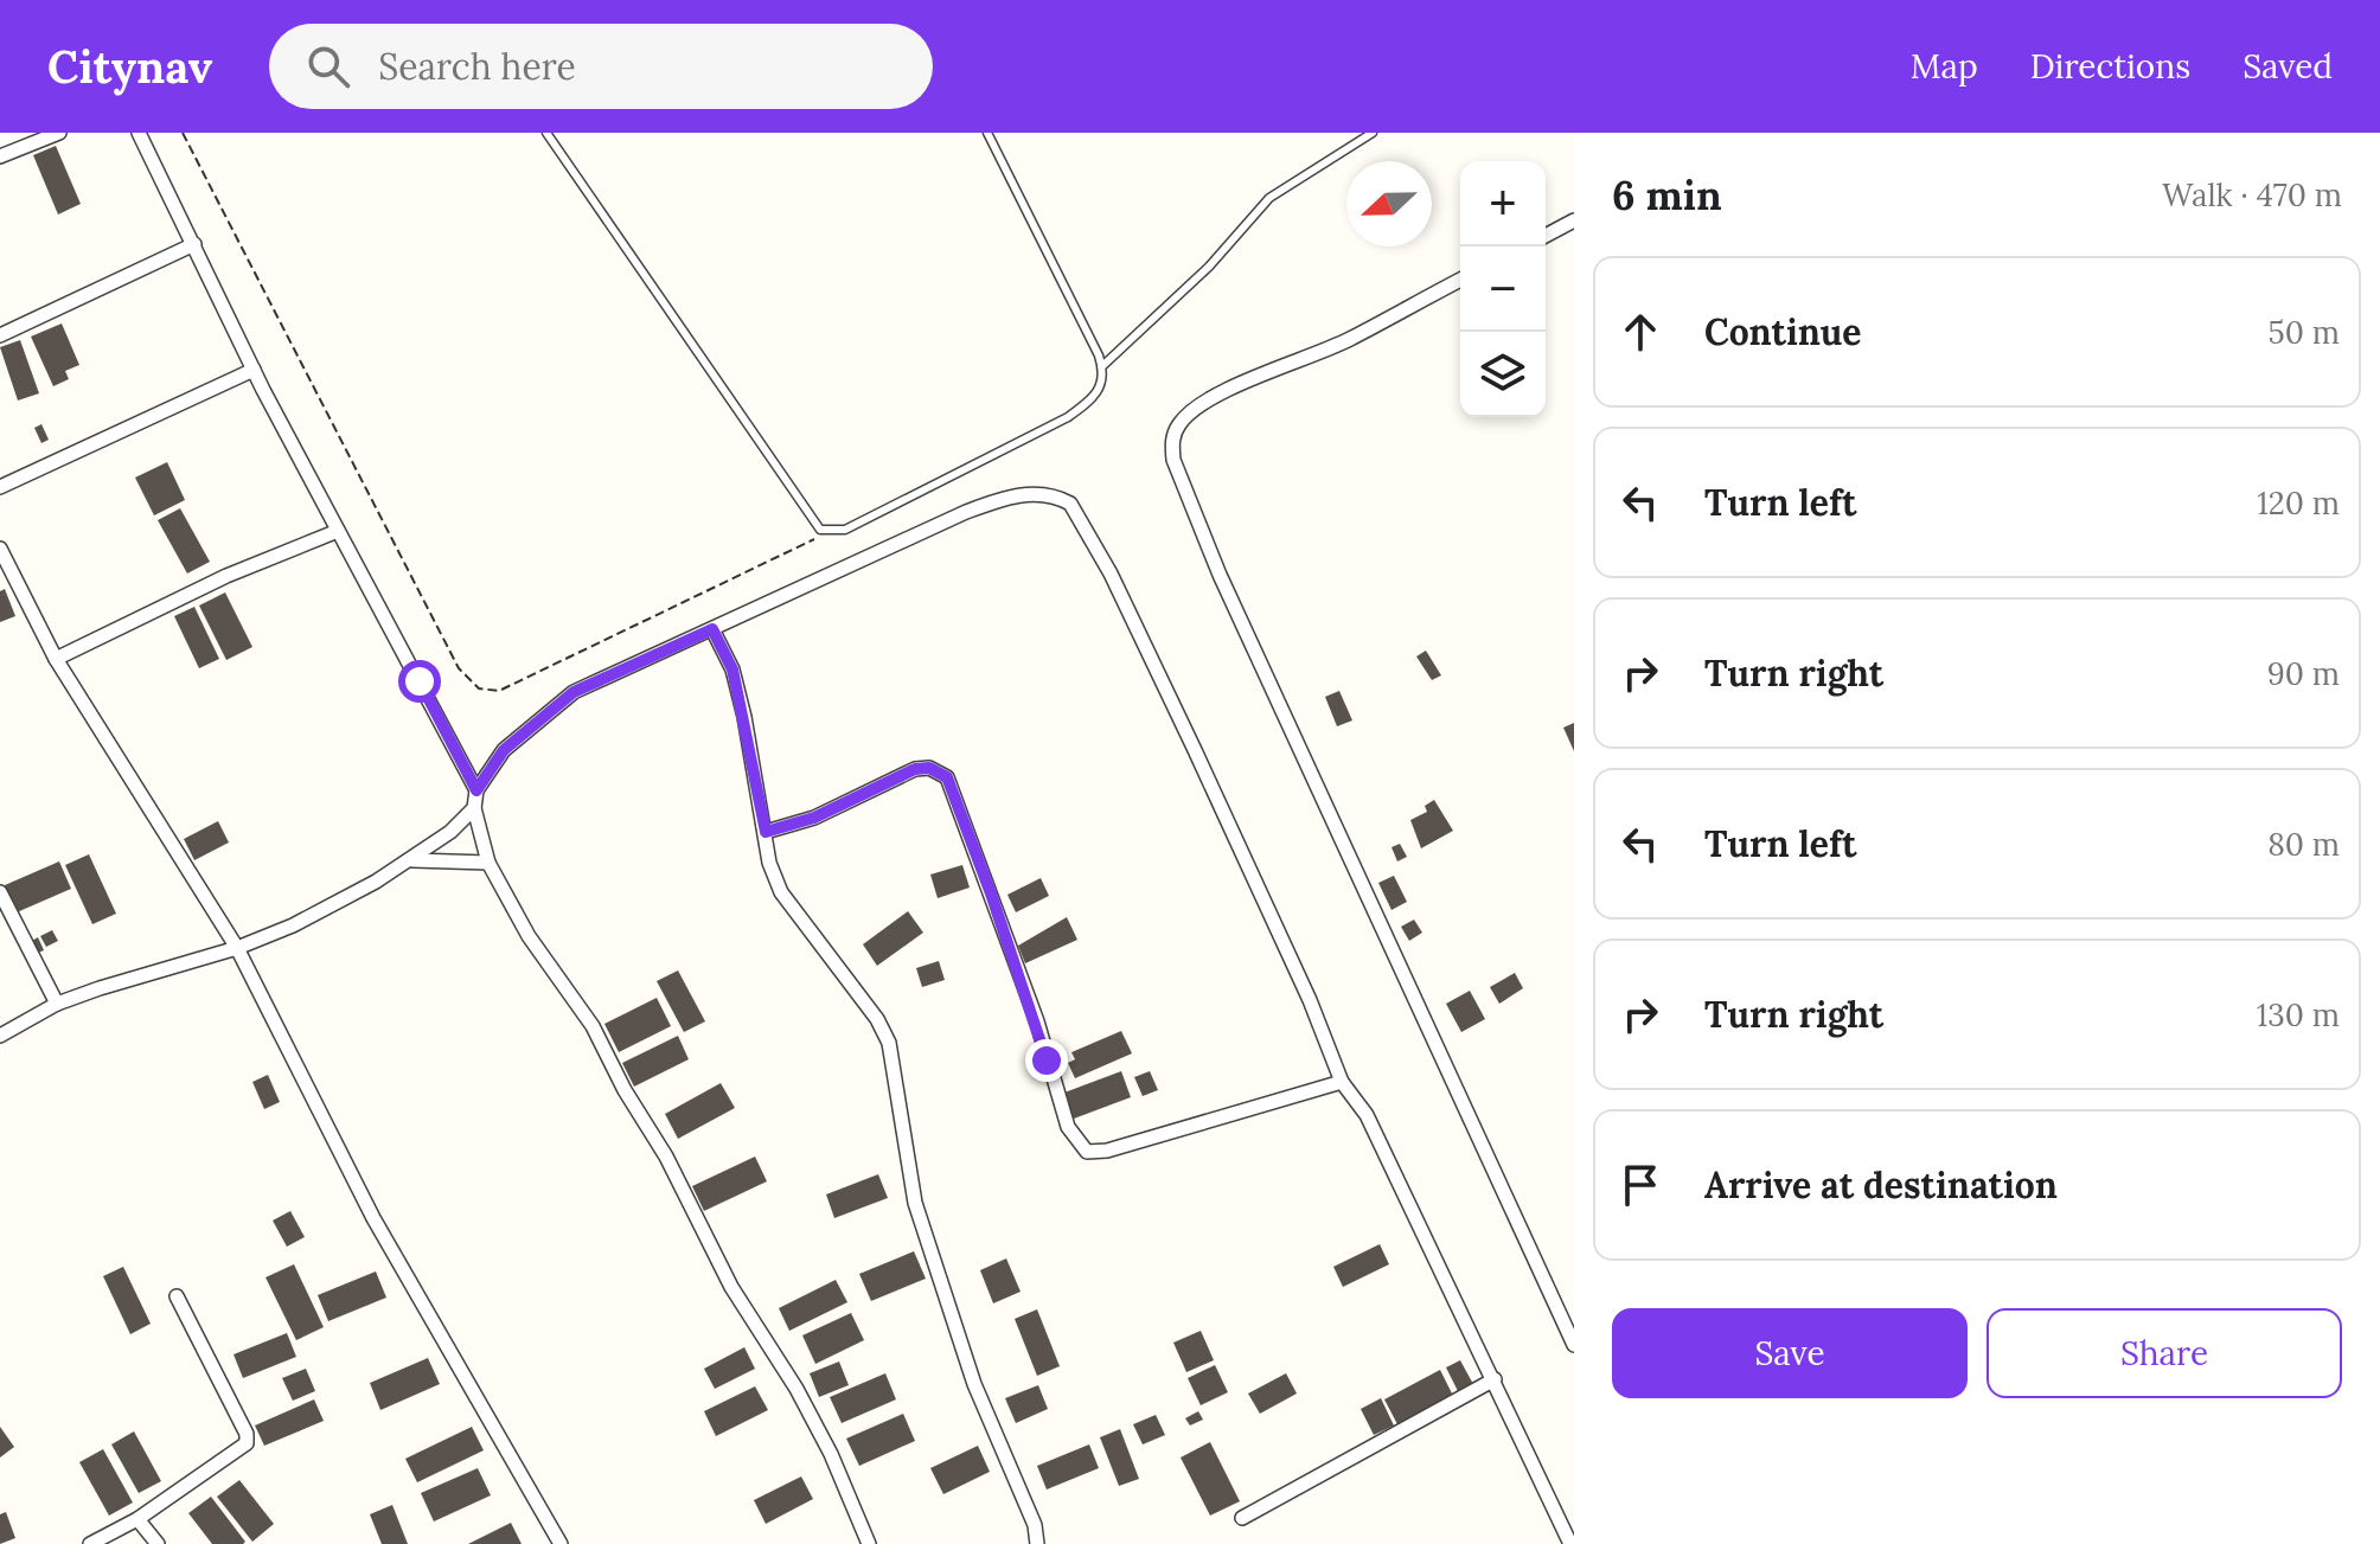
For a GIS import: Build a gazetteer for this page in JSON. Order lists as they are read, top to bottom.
{
  "north": "left",
  "page": {
    "header": "Citynav",
    "search": "Search here",
    "nav": ["Map", "Directions", "Saved"],
    "heading": ["6 min", "Walk · 470 m"],
    "map_buttons": ["+", "−"],
    "list": [
      ["Continue", "50 m"],
      ["Turn left", "120 m"],
      ["Turn right", "90 m"],
      ["Turn left", "80 m"],
      ["Turn right", "130 m"],
      "Arrive at destination"
    ],
    "buttons": ["Save", "Share"]
  }
}
